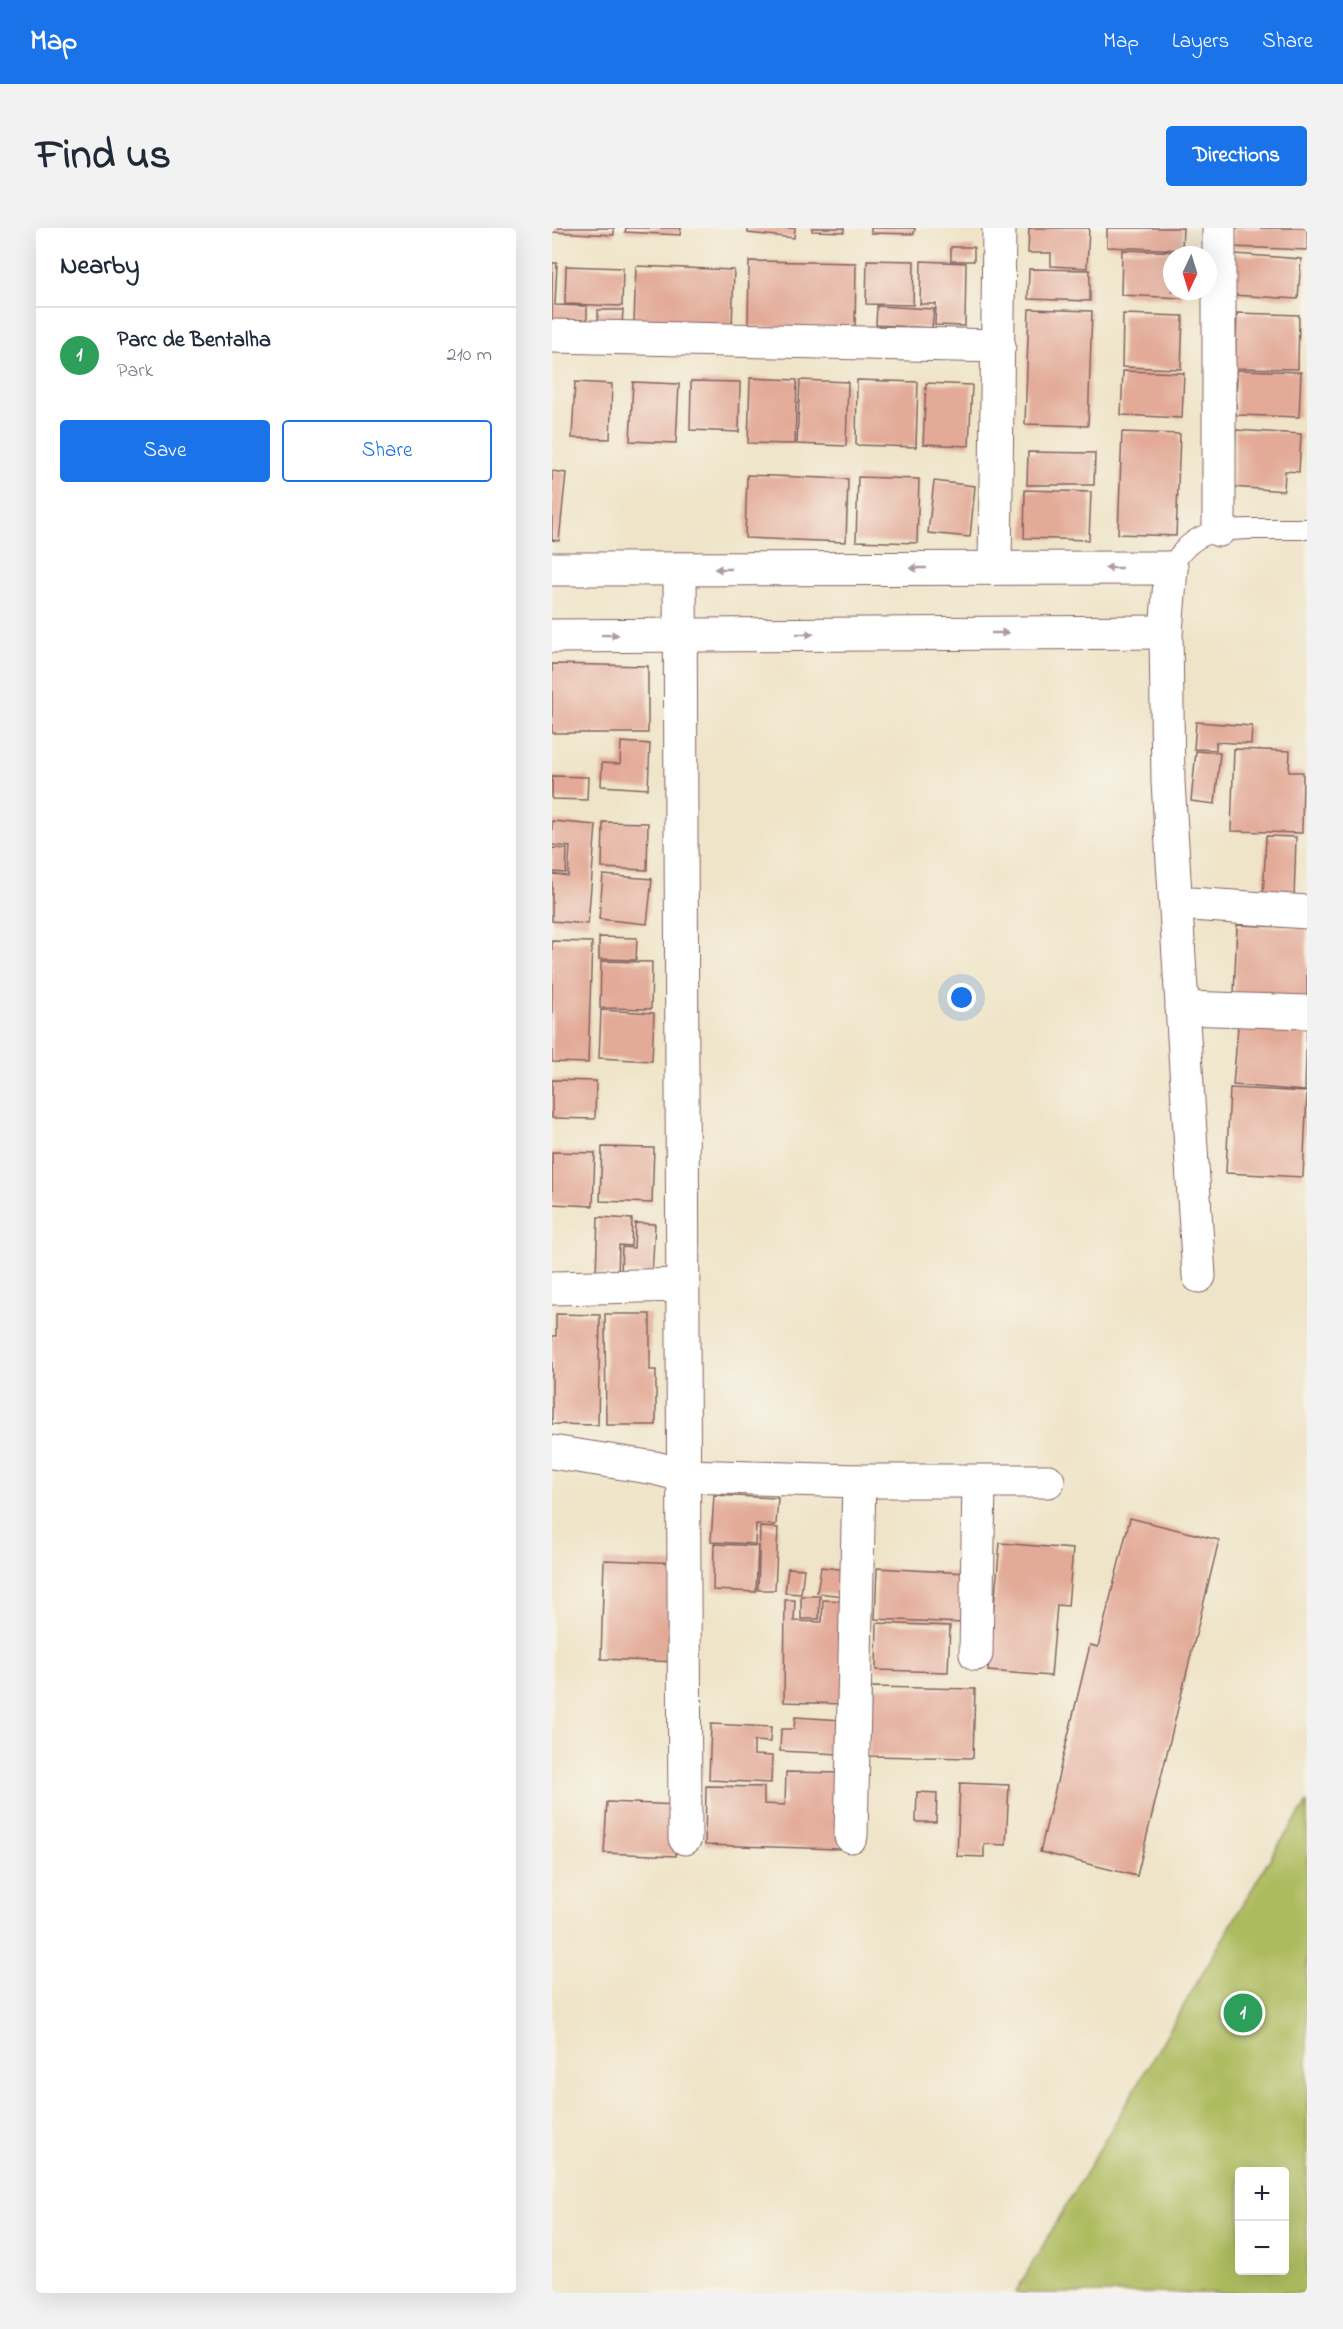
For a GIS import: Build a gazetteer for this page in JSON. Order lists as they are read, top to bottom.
{
  "north": "bottom",
  "page": {
    "header": "Map",
    "nav": ["Map", "Layers", "Share"],
    "title": "Find us",
    "buttons": [
      "Directions",
      ["Save", "Share"]
    ],
    "heading": "Nearby",
    "list": [
      {
        "mark": "1",
        "name": "Parc de Bentalha",
        "note": "Park",
        "value": "210 m"
      }
    ],
    "pins": "1",
    "map_buttons": ["+", "−"]
  }
}
